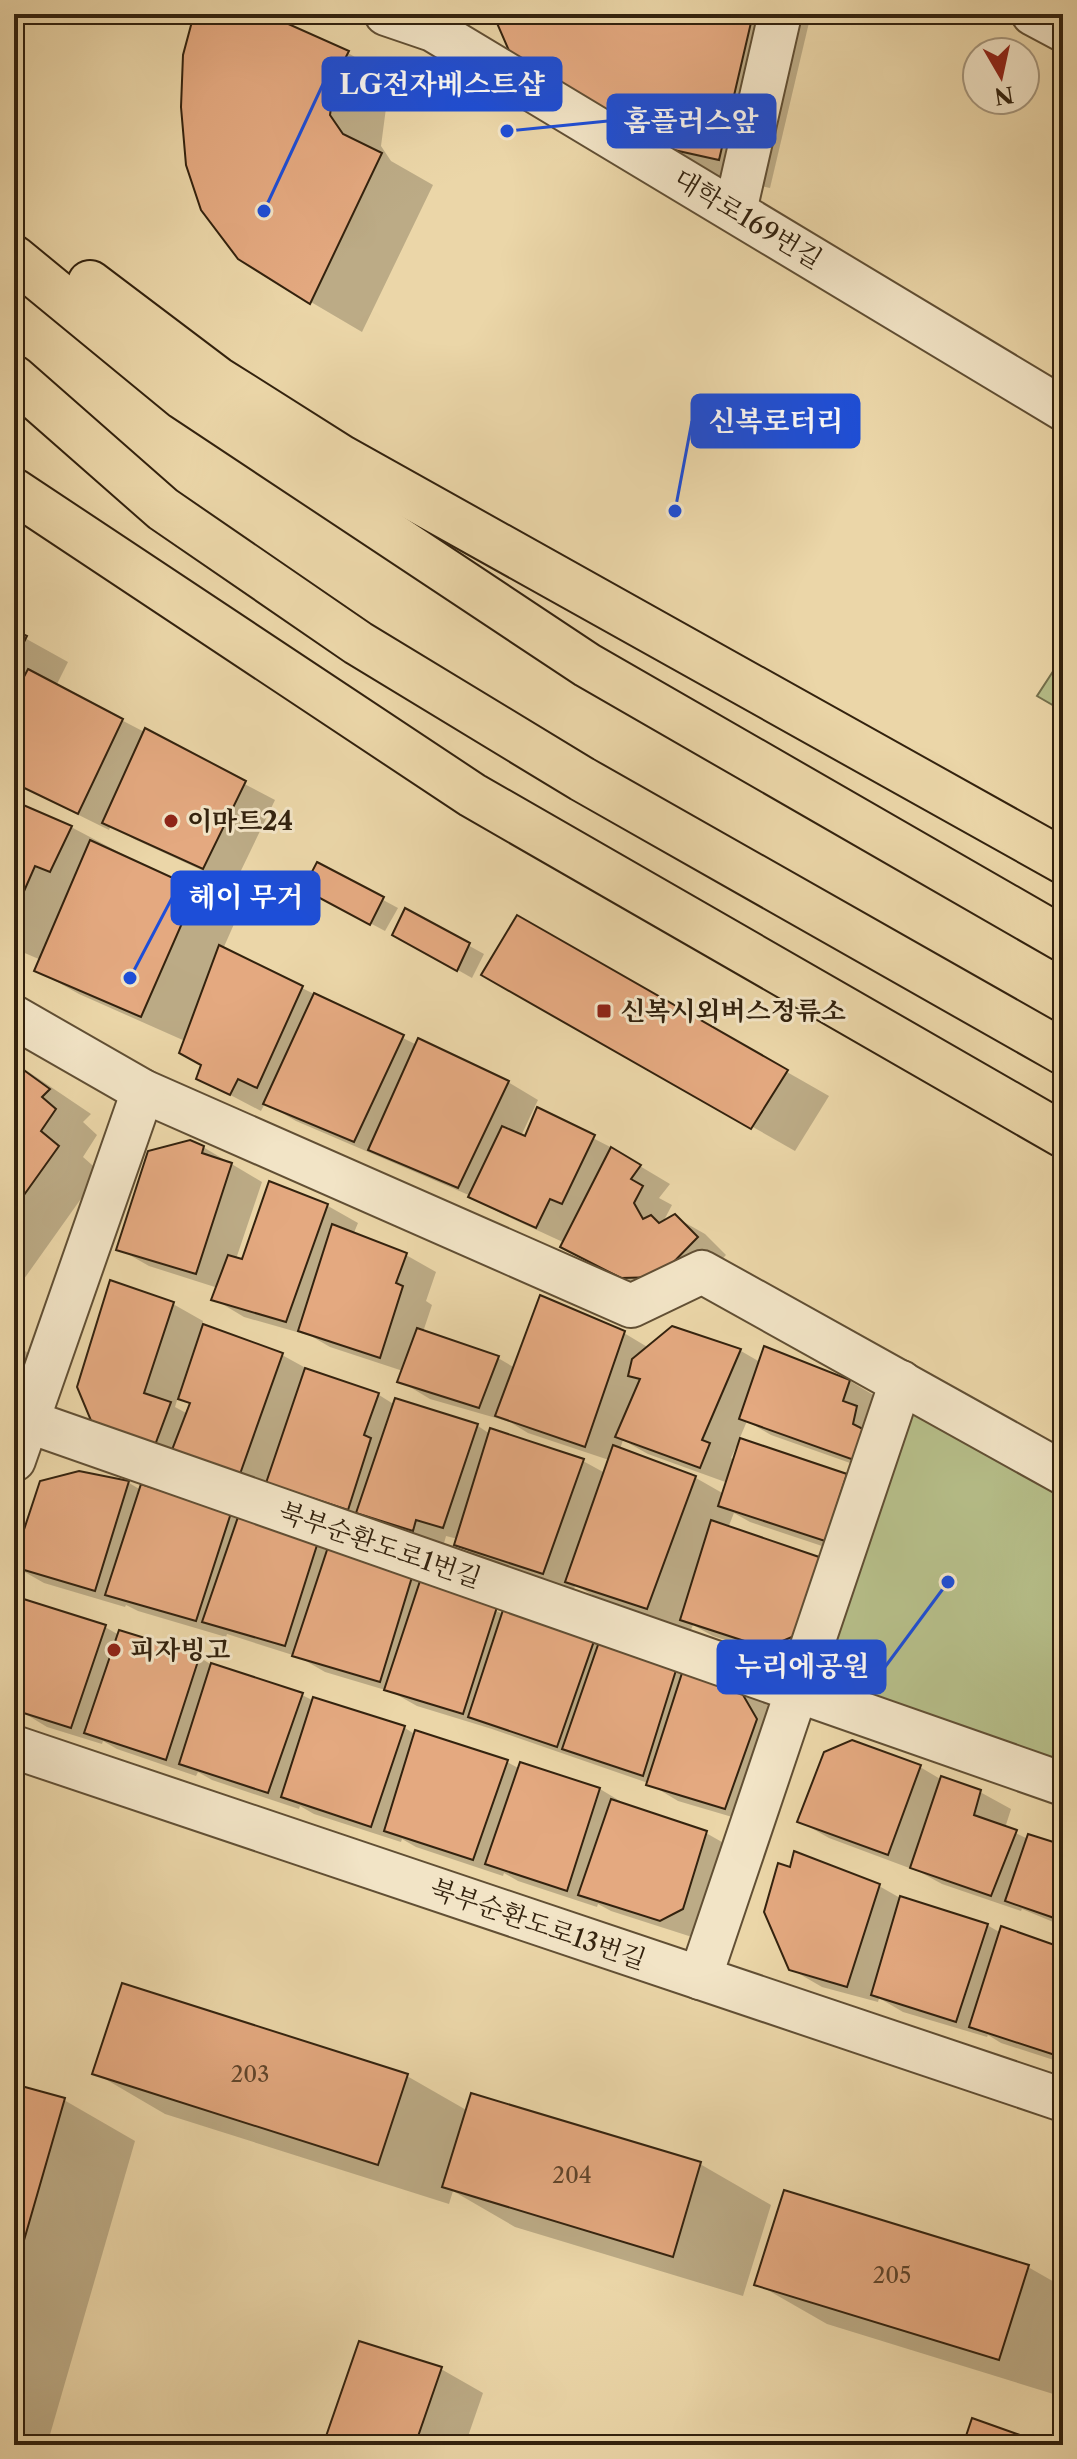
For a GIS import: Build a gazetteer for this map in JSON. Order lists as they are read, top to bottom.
{
  "streets": {
    "street": ["대학로169번길", "북부순환도로1번길", "북부순환도로13번길"]
  },
  "places": {
    "other": [
      "홈플러스앞",
      "LG전자베스트샵",
      "신복로터리",
      "이마트24",
      "헤이 무거",
      "누리에공원",
      "피자빙고"
    ],
    "transit": ["신복시외버스정류소"]
  },
  "house_numbers": ["203", "204", "205"],
  "north": "bottom"
}
